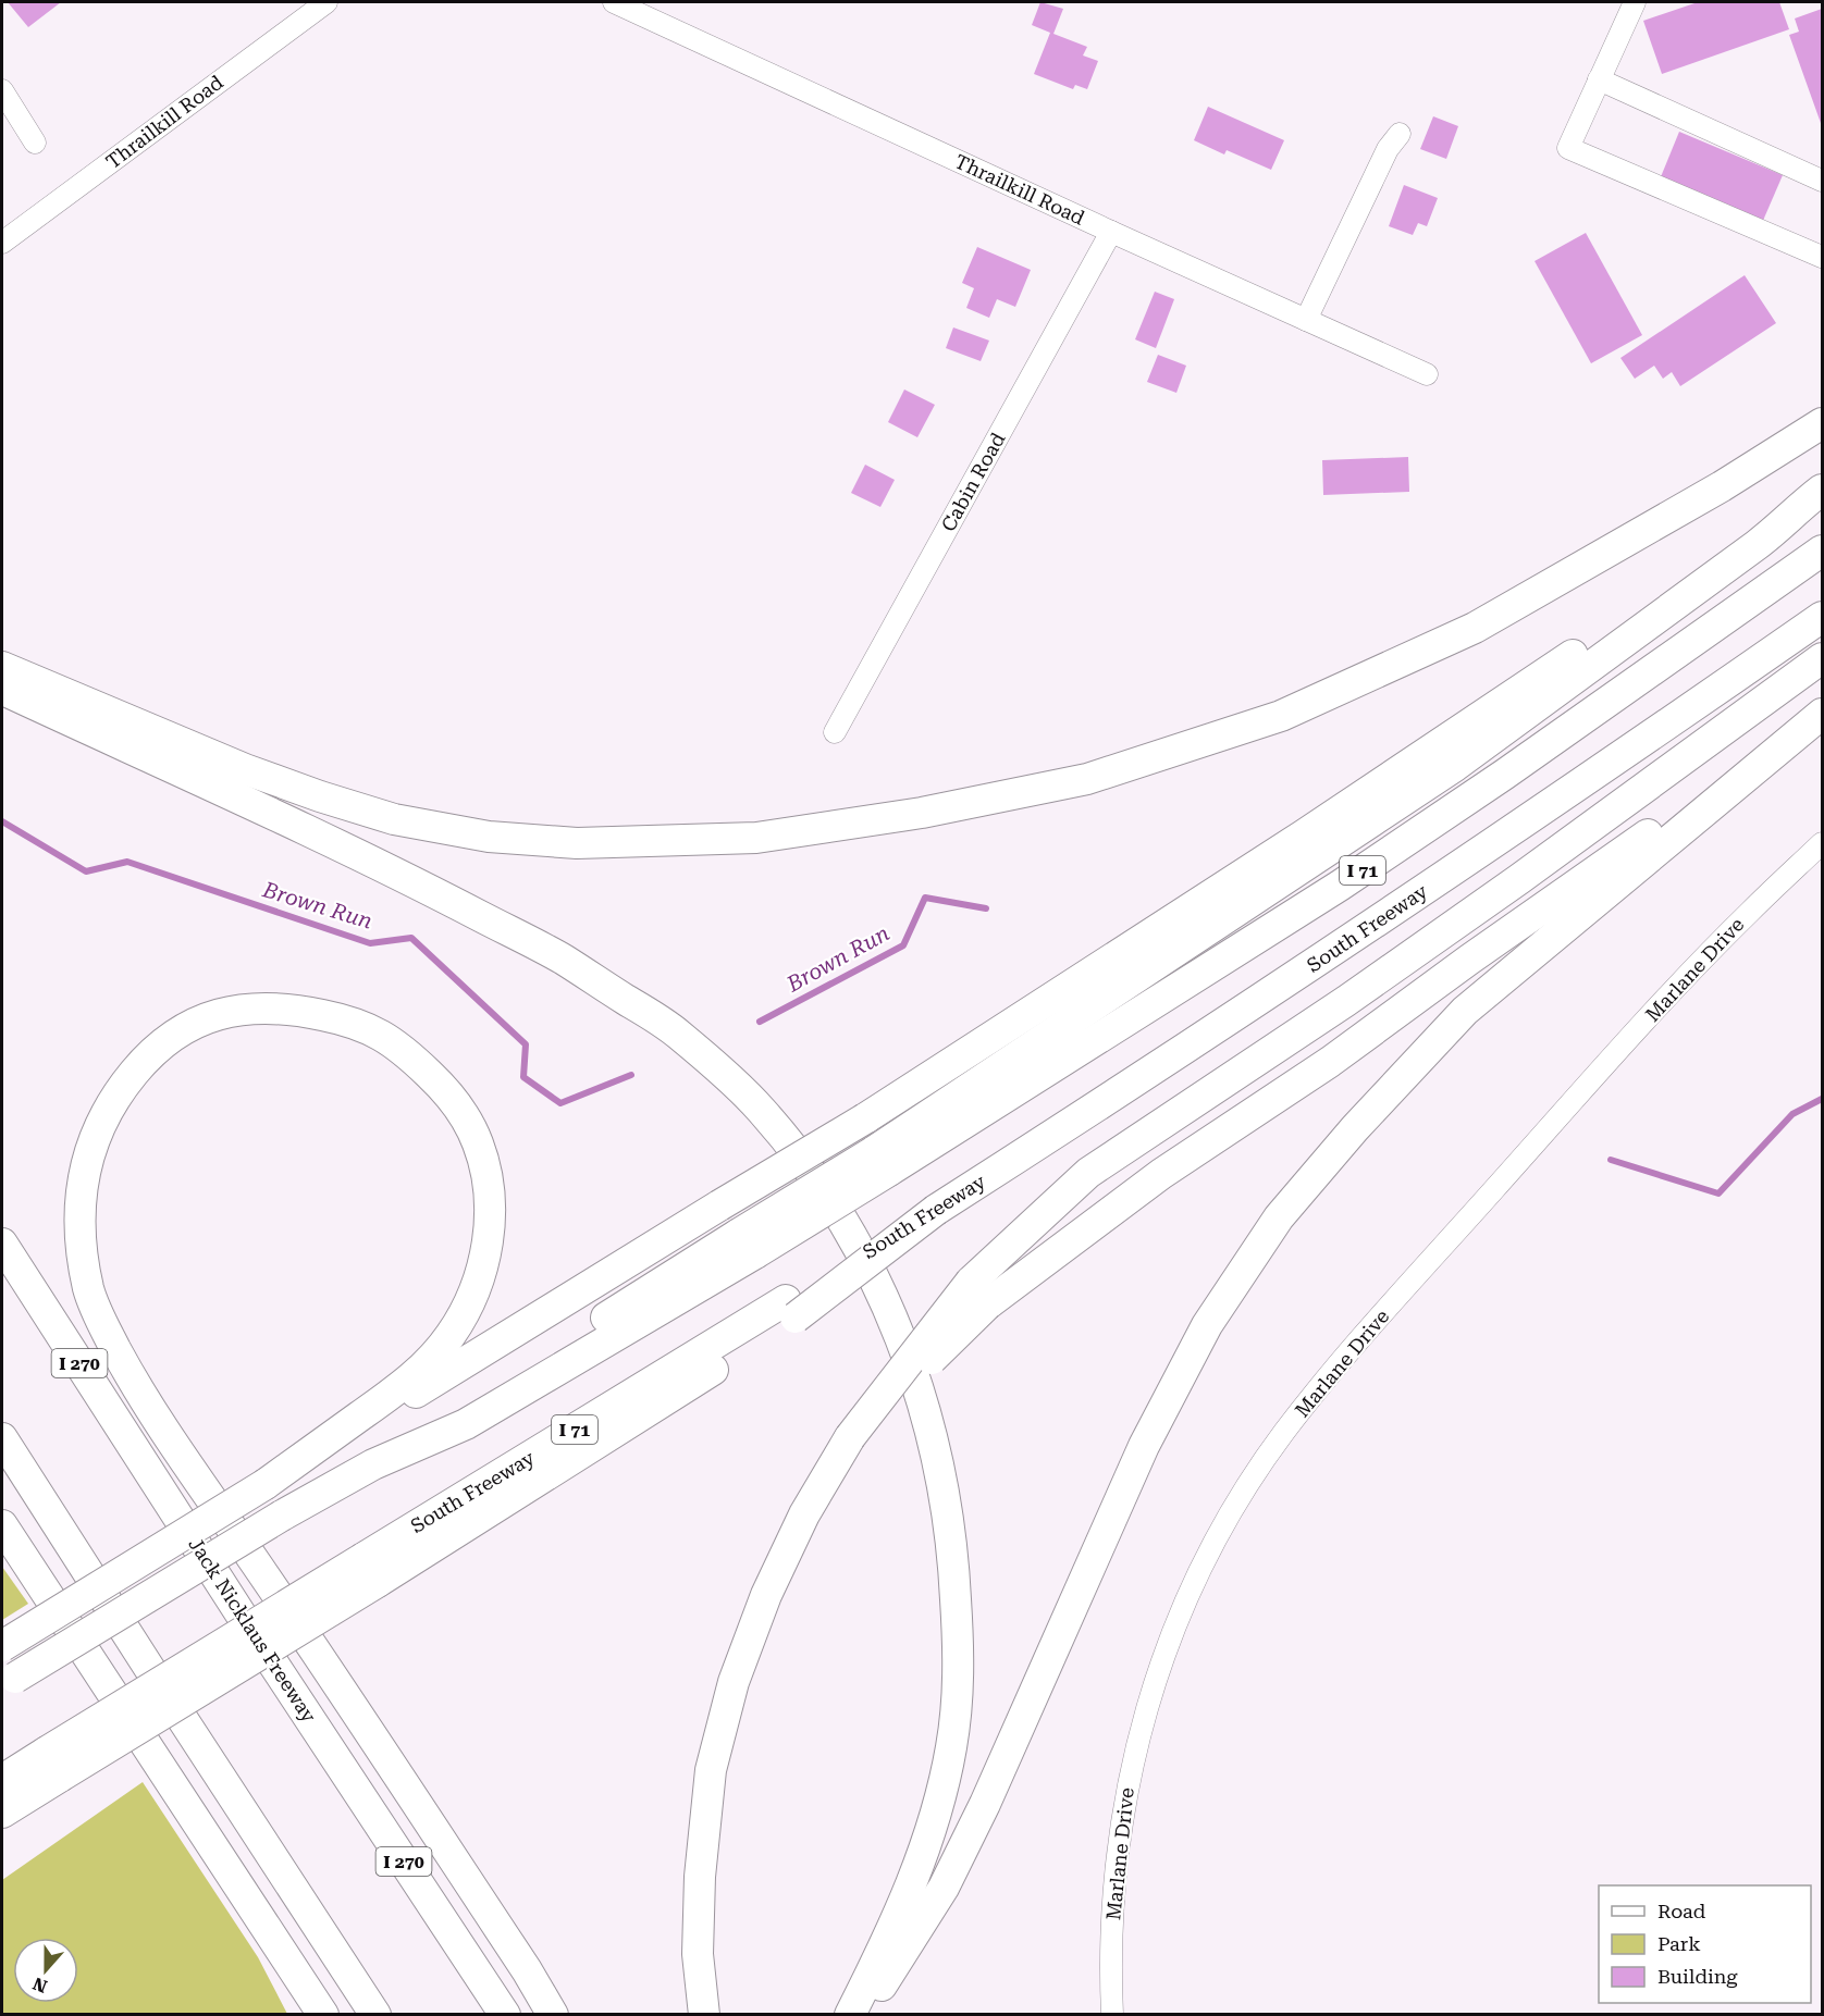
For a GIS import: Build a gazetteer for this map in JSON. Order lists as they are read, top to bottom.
{
  "streets": {
    "highway": [
      "I 71",
      "South Freeway",
      "I 270",
      "Jack Nicklaus Freeway"
    ],
    "street": ["Thrailkill Road", "Cabin Road", "Marlane Drive"]
  },
  "crossings": [
    ["Thrailkill Road", "Cabin Road"]
  ],
  "water": ["Brown Run"],
  "legend": ["Road", "Park", "Building"],
  "north": "bottom"
}
